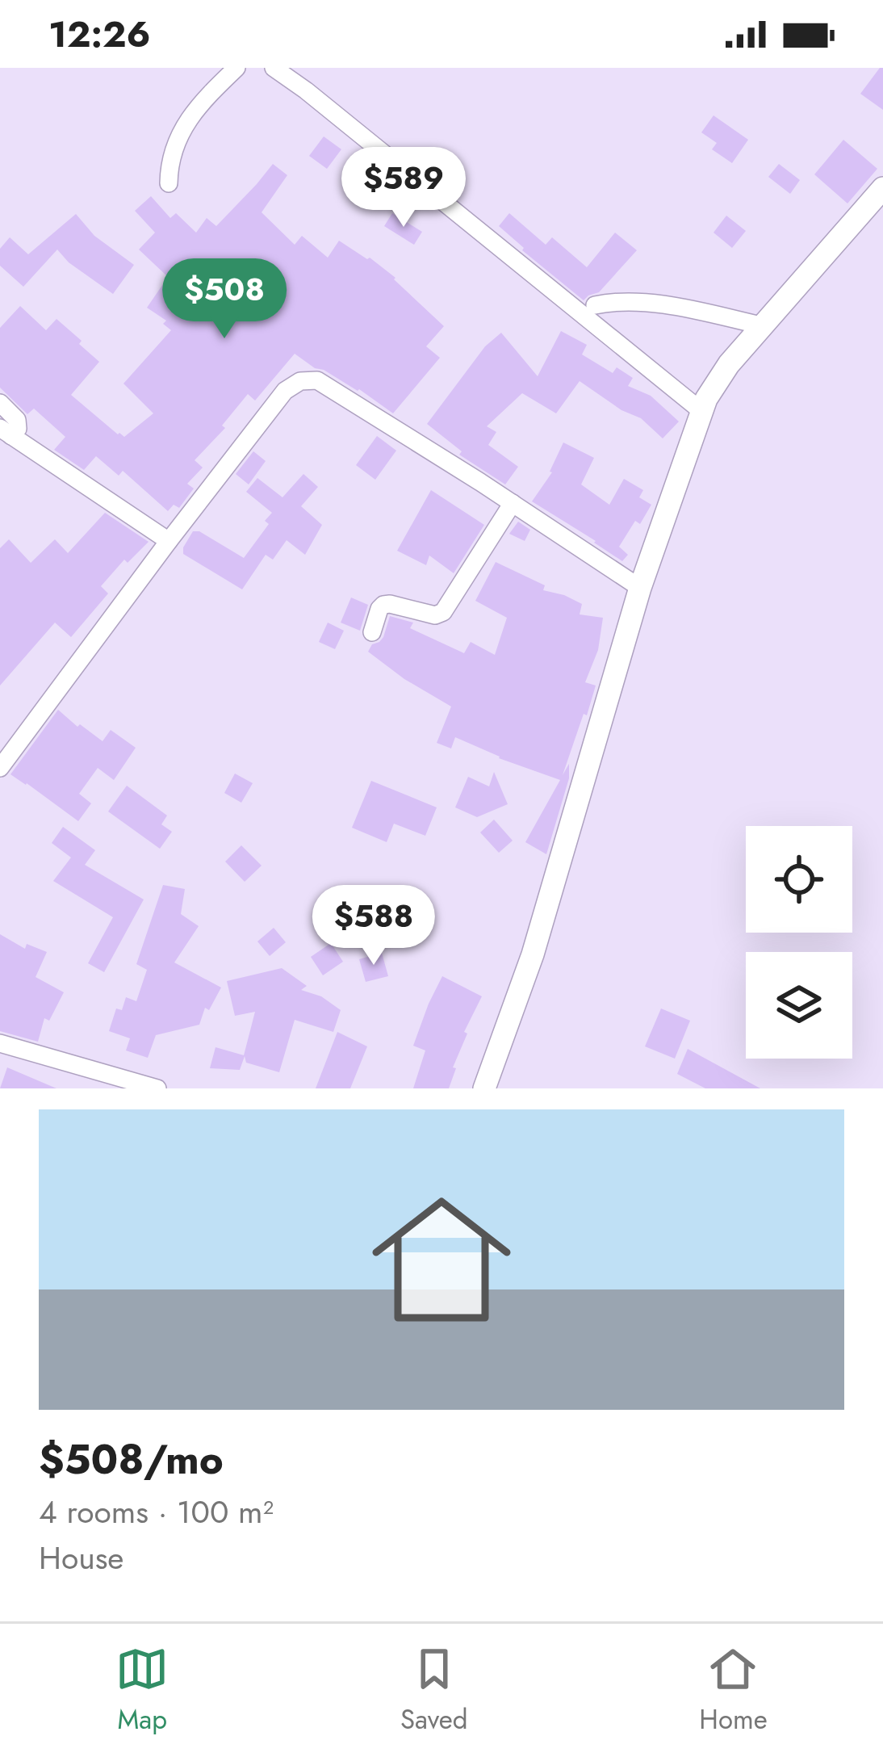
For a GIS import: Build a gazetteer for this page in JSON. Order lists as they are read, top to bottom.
{
  "page": {
    "status": "12:26",
    "price": ["$589", "$508", "$588"],
    "list": [
      {
        "name": "$508/mo",
        "note": "4 rooms · 100 m² · House"
      }
    ],
    "tabs": ["Map", "Saved", "Home"]
  }
}
